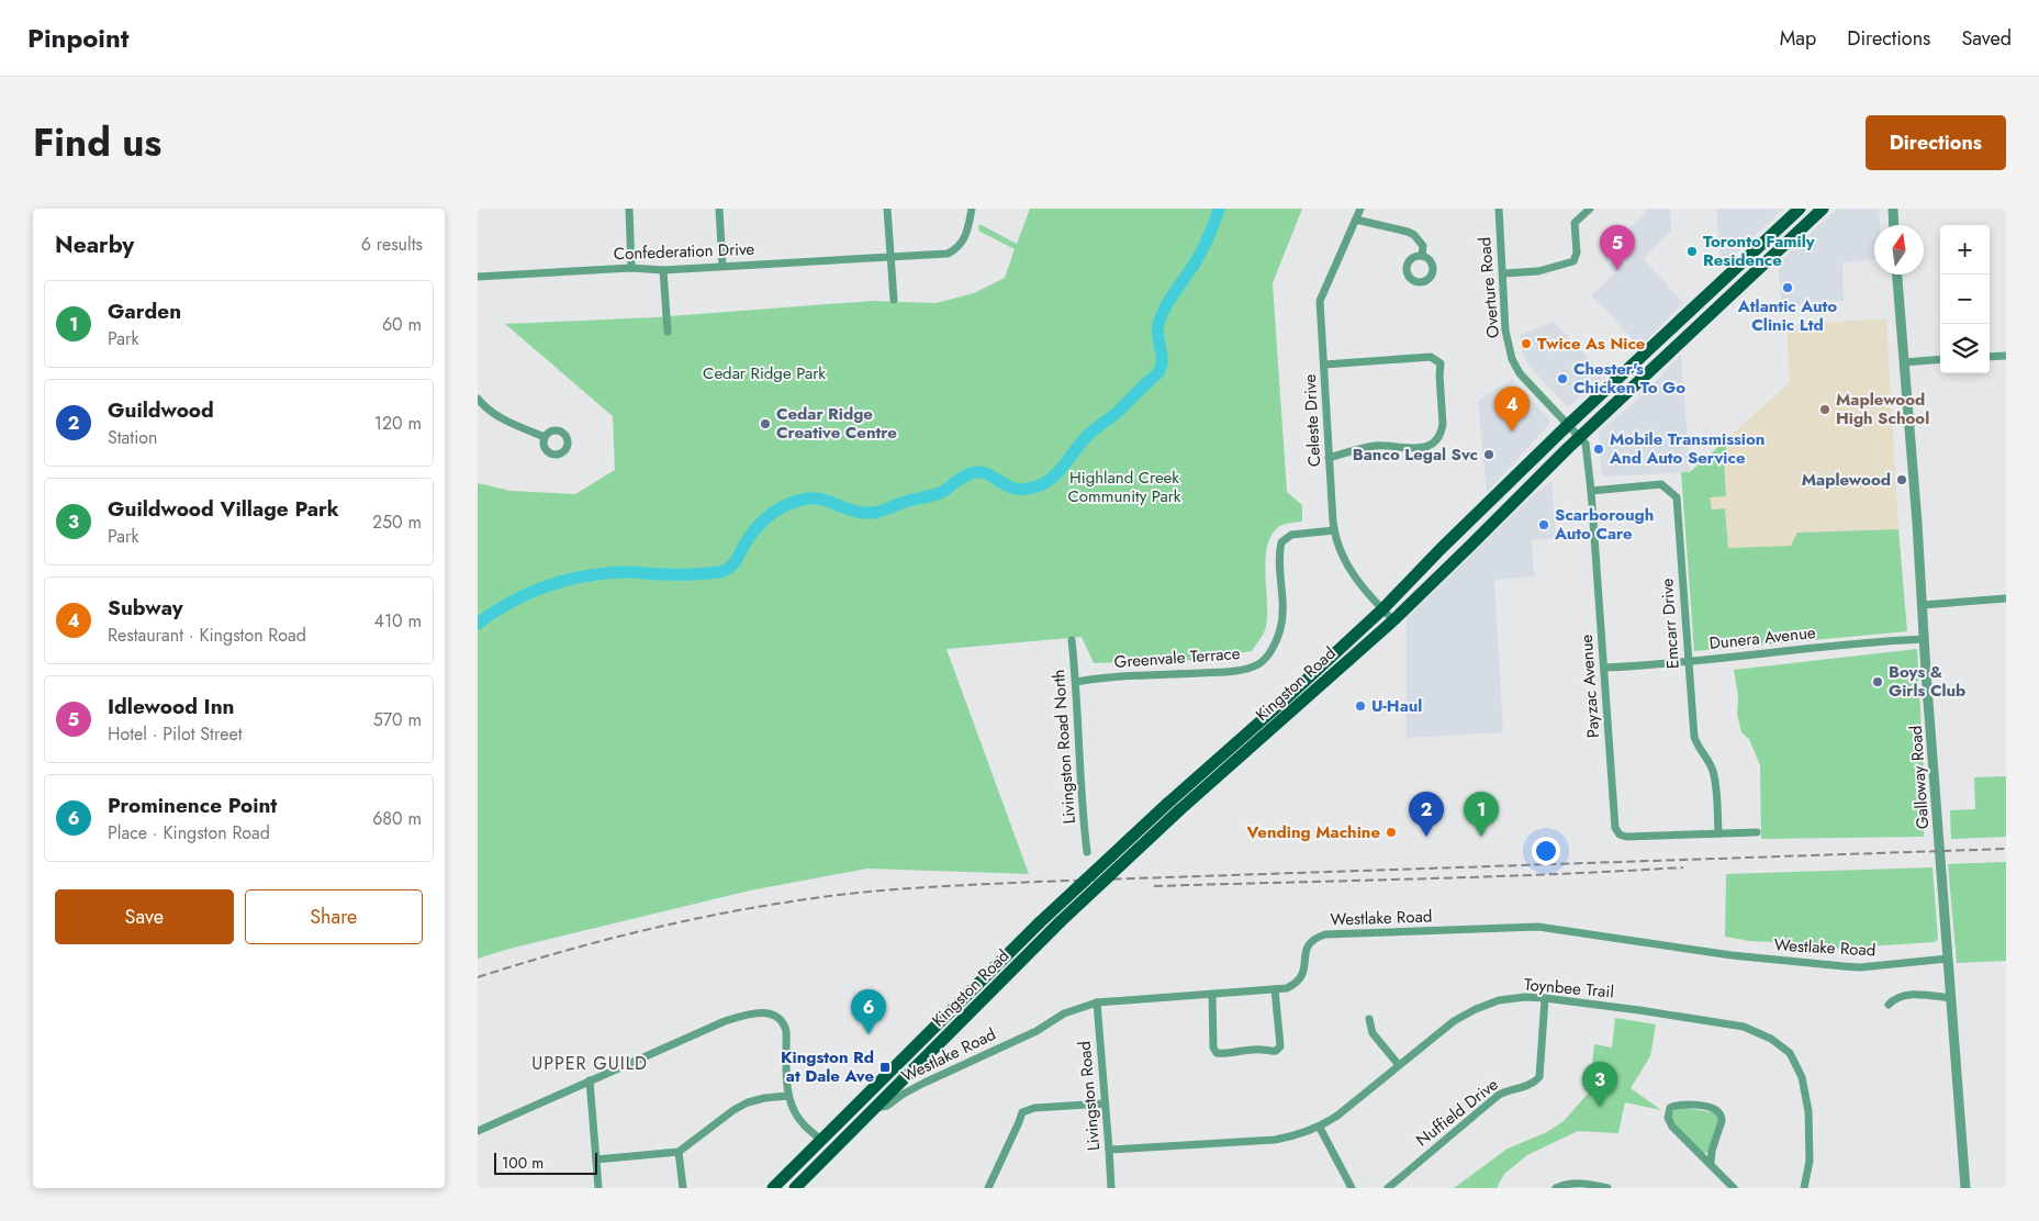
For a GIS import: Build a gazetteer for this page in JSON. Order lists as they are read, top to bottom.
{
  "streets": {
    "main road": ["Kingston Road"],
    "street": [
      "Confederation Drive",
      "Overture Road",
      "Celeste Drive",
      "Emcarr Drive",
      "Dunera Avenue",
      "Greenvale Terrace",
      "Payzac Avenue",
      "Livingston Road North",
      "Galloway Road",
      "Westlake Road",
      "Toynbee Trail",
      "Livingston Road",
      "Nuffield Drive"
    ]
  },
  "crossings": [
    ["Overture Road", "Kingston Road"],
    ["Overture Road", "Payzac Avenue"],
    ["Celeste Drive", "Greenvale Terrace"],
    ["Celeste Drive", "Kingston Road"],
    ["Emcarr Drive", "Dunera Avenue"],
    ["Emcarr Drive", "Payzac Avenue"],
    ["Dunera Avenue", "Payzac Avenue"],
    ["Dunera Avenue", "Galloway Road"],
    ["Greenvale Terrace", "Livingston Road North"],
    ["Kingston Road", "Payzac Avenue"],
    ["Kingston Road", "Westlake Road"],
    ["Galloway Road", "Westlake Road"],
    ["Westlake Road", "Livingston Road"],
    ["Toynbee Trail", "Livingston Road"],
    ["Toynbee Trail", "Nuffield Drive"]
  ],
  "districts": ["UPPER GUILD"],
  "parks": ["Cedar Ridge Park", "Highland Creek Community Park"],
  "places": {
    "other": [
      "Toronto Family Residence",
      "Atlantic Auto Clinic Ltd",
      "Twice As Nice",
      "Chester's Chicken To Go",
      "Maplewood High School",
      "Cedar Ridge Creative Centre",
      "Mobile Transmission And Auto Service",
      "Banco Legal Svc",
      "Maplewood",
      "Scarborough Auto Care",
      "Boys & Girls Club",
      "U-Haul",
      "Vending Machine"
    ],
    "transit": ["Kingston Rd at Dale Ave"]
  },
  "scale_bar": "100 m",
  "north": "top",
  "page": {
    "header": "Pinpoint",
    "nav": ["Map", "Directions", "Saved"],
    "title": "Find us",
    "buttons": [
      "Directions",
      ["Save", "Share"]
    ],
    "heading": ["Nearby", "6 results"],
    "map_buttons": ["+", "−"],
    "pins": [
      "5",
      "4",
      "1",
      "2",
      "6",
      "3"
    ],
    "list": [
      {
        "mark": "1",
        "name": "Garden",
        "note": "Park",
        "value": "60 m"
      },
      {
        "mark": "2",
        "name": "Guildwood",
        "note": "Station",
        "value": "120 m"
      },
      {
        "mark": "3",
        "name": "Guildwood Village Park",
        "note": "Park",
        "value": "250 m"
      },
      {
        "mark": "4",
        "name": "Subway",
        "note": "Restaurant · Kingston Road",
        "value": "410 m"
      },
      {
        "mark": "5",
        "name": "Idlewood Inn",
        "note": "Hotel · Pilot Street",
        "value": "570 m"
      },
      {
        "mark": "6",
        "name": "Prominence Point",
        "note": "Place · Kingston Road",
        "value": "680 m"
      }
    ],
    "scale": "100 m"
  }
}
